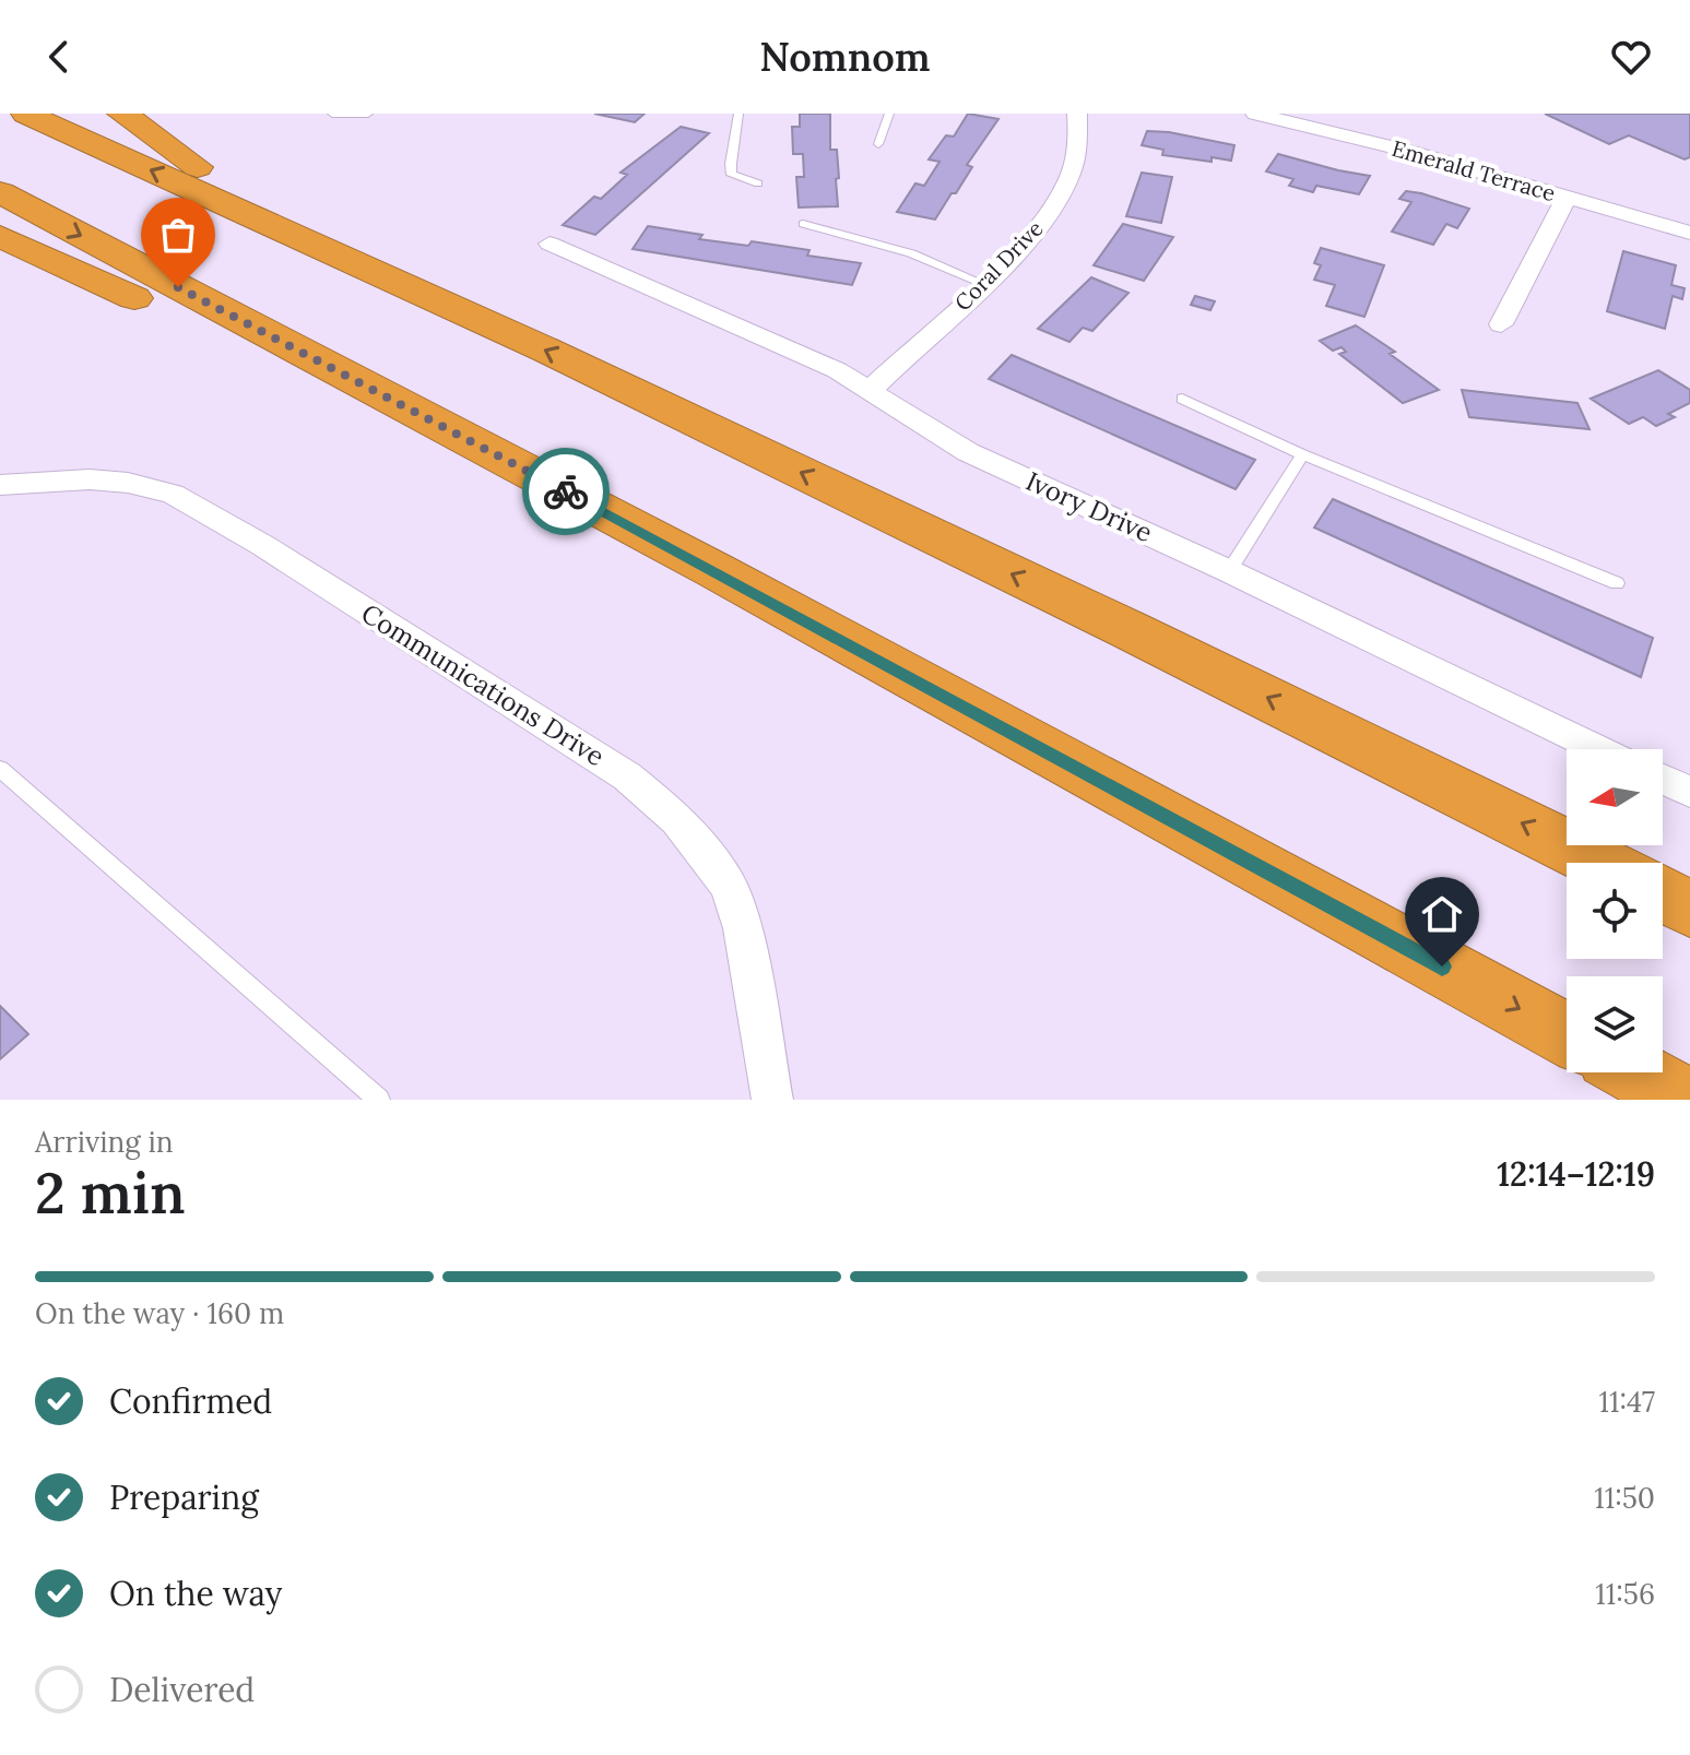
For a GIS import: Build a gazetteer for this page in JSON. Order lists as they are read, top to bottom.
{
  "streets": {
    "street": [
      "Emerald Terrace",
      "Coral Drive",
      "Ivory Drive",
      "Communications Drive"
    ]
  },
  "crossings": [
    ["Coral Drive", "Ivory Drive"]
  ],
  "north": "left",
  "page": {
    "header": "Nomnom",
    "heading": ["2 min", "Arriving in", "12:14–12:19"],
    "bar": "On the way · 160 m",
    "list": [
      ["Confirmed", "11:47"],
      ["Preparing", "11:50"],
      ["On the way", "11:56"],
      "Delivered"
    ]
  }
}
